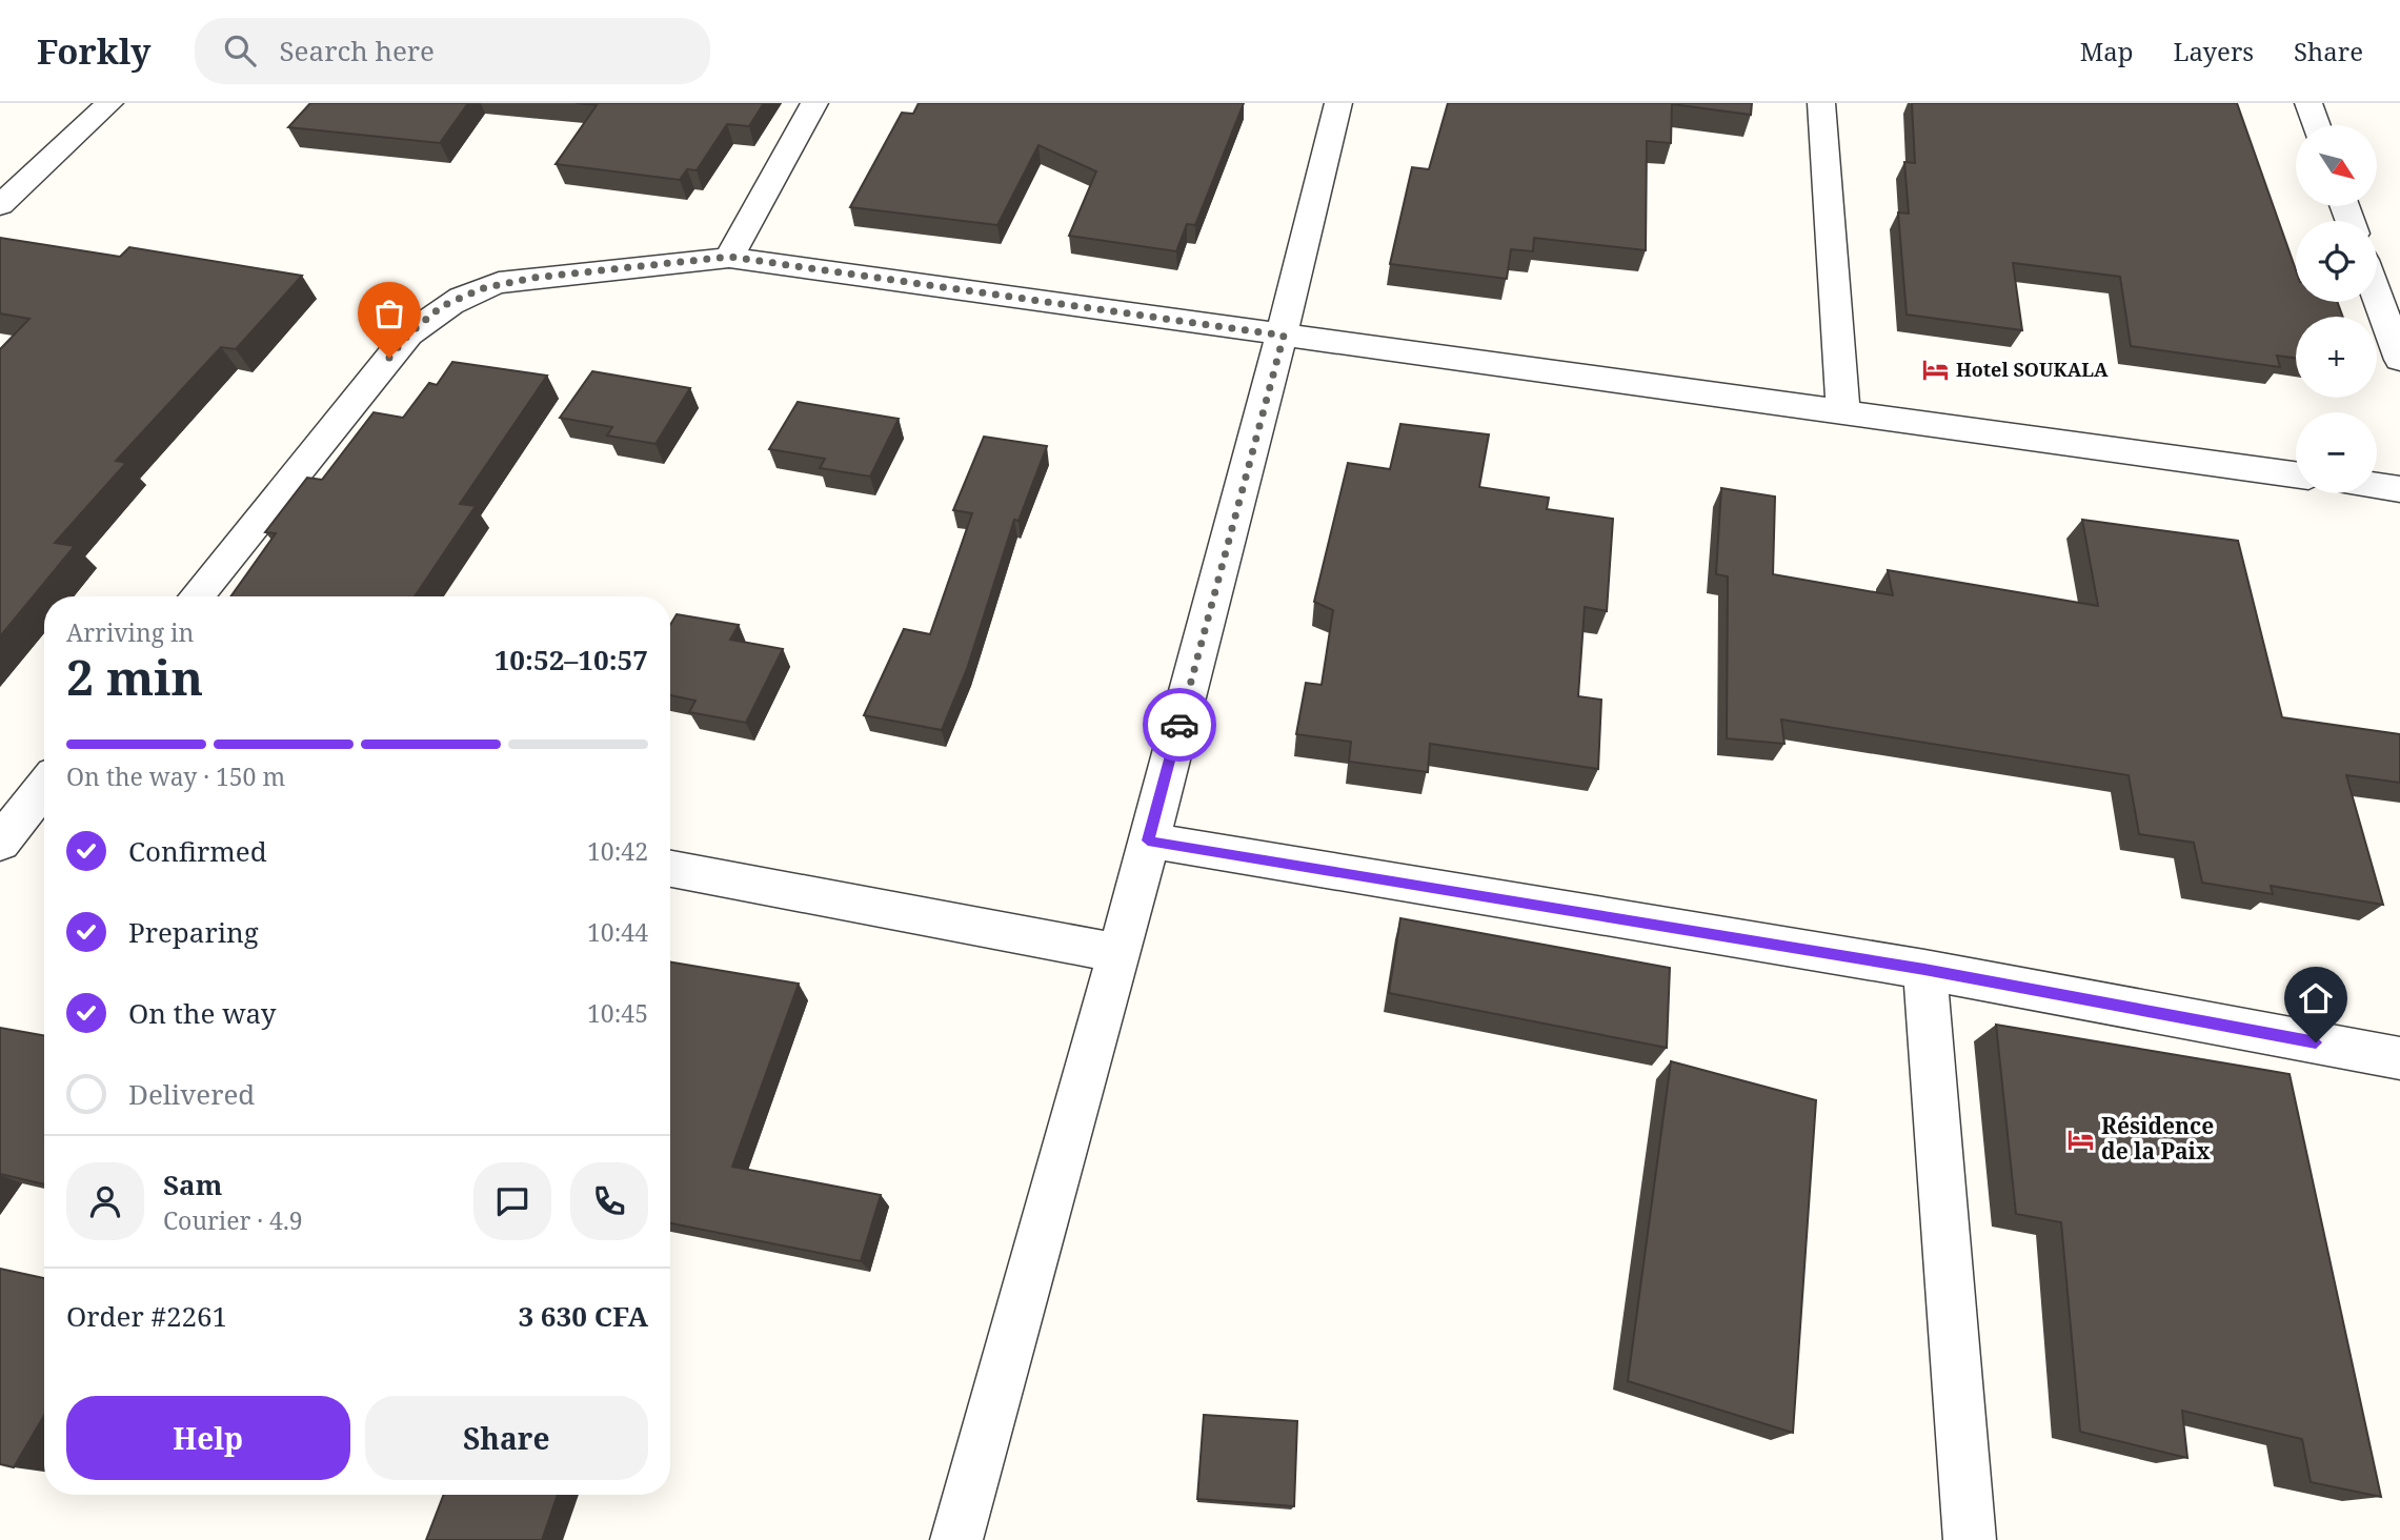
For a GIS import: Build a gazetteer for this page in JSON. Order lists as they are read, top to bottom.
{
  "places": {
    "hotel": ["Hotel SOUKALA", "Résidence de la Paix"]
  },
  "north": "bottom right",
  "page": {
    "header": "Forkly",
    "search": "Search here",
    "nav": ["Map", "Layers", "Share"],
    "map_buttons": ["+", "−"],
    "heading": ["2 min", "Arriving in", "10:52–10:57"],
    "panel": [
      "Sam",
      "Courier · 4.9",
      "Order #2261",
      "3 630 CFA"
    ],
    "bar": "On the way · 150 m",
    "list": [
      ["Confirmed", "10:42"],
      ["Preparing", "10:44"],
      ["On the way", "10:45"],
      "Delivered"
    ],
    "buttons": ["Help", "Share"]
  }
}
